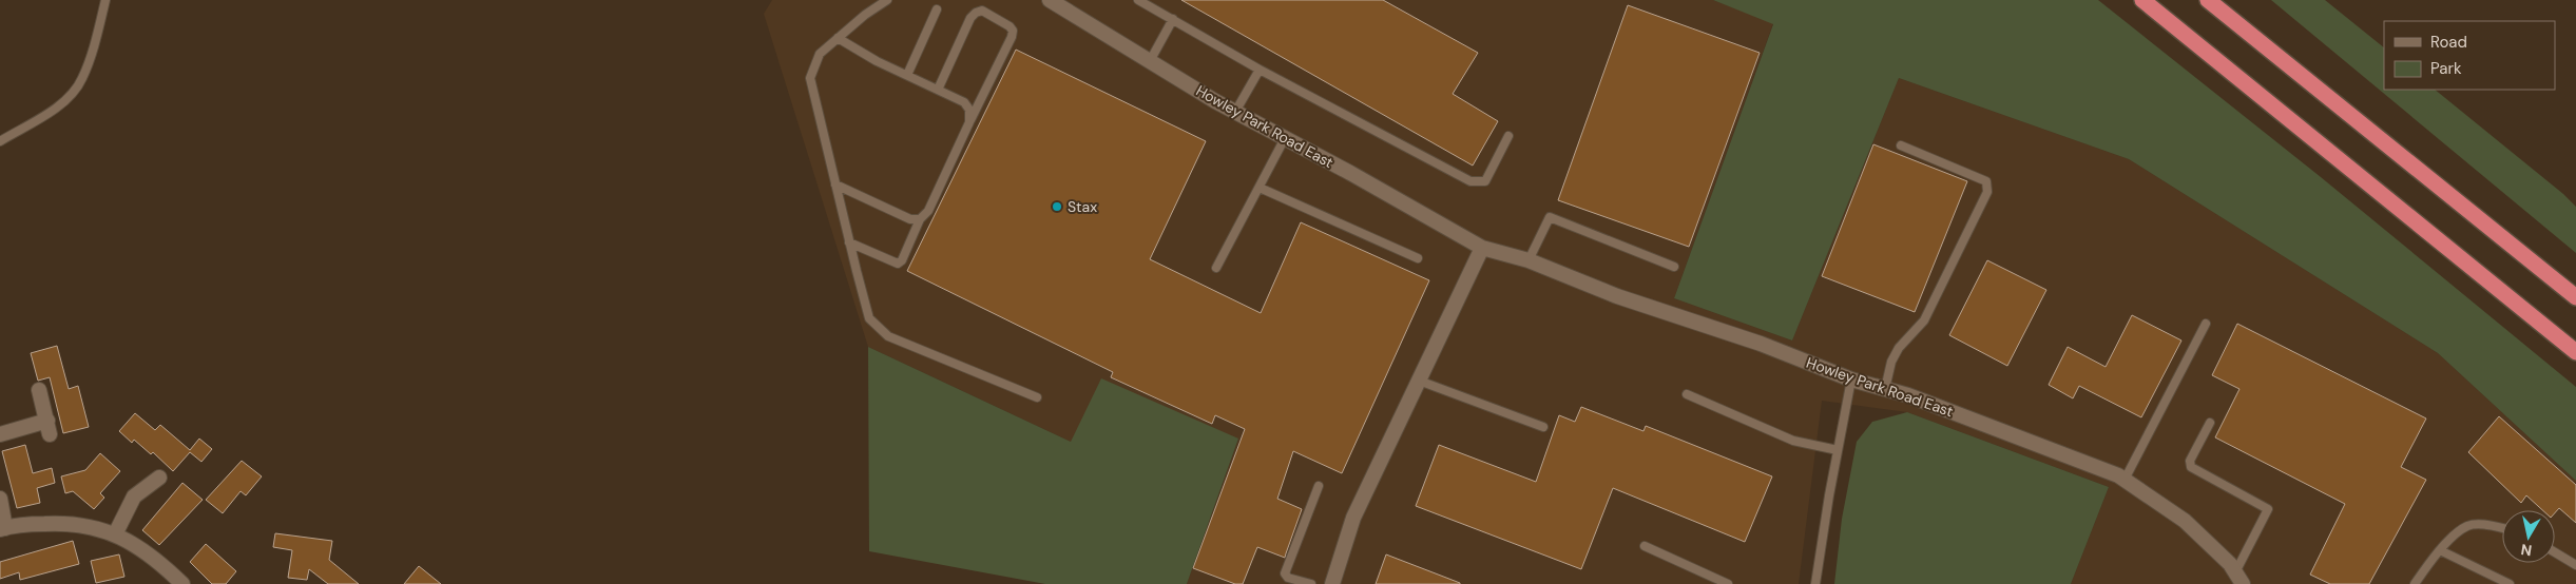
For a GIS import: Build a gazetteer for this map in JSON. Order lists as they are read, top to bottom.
{
  "streets": {
    "street": ["Howley Park Road East"]
  },
  "places": ["Stax"],
  "legend": ["Road", "Park"],
  "north": "bottom"
}
